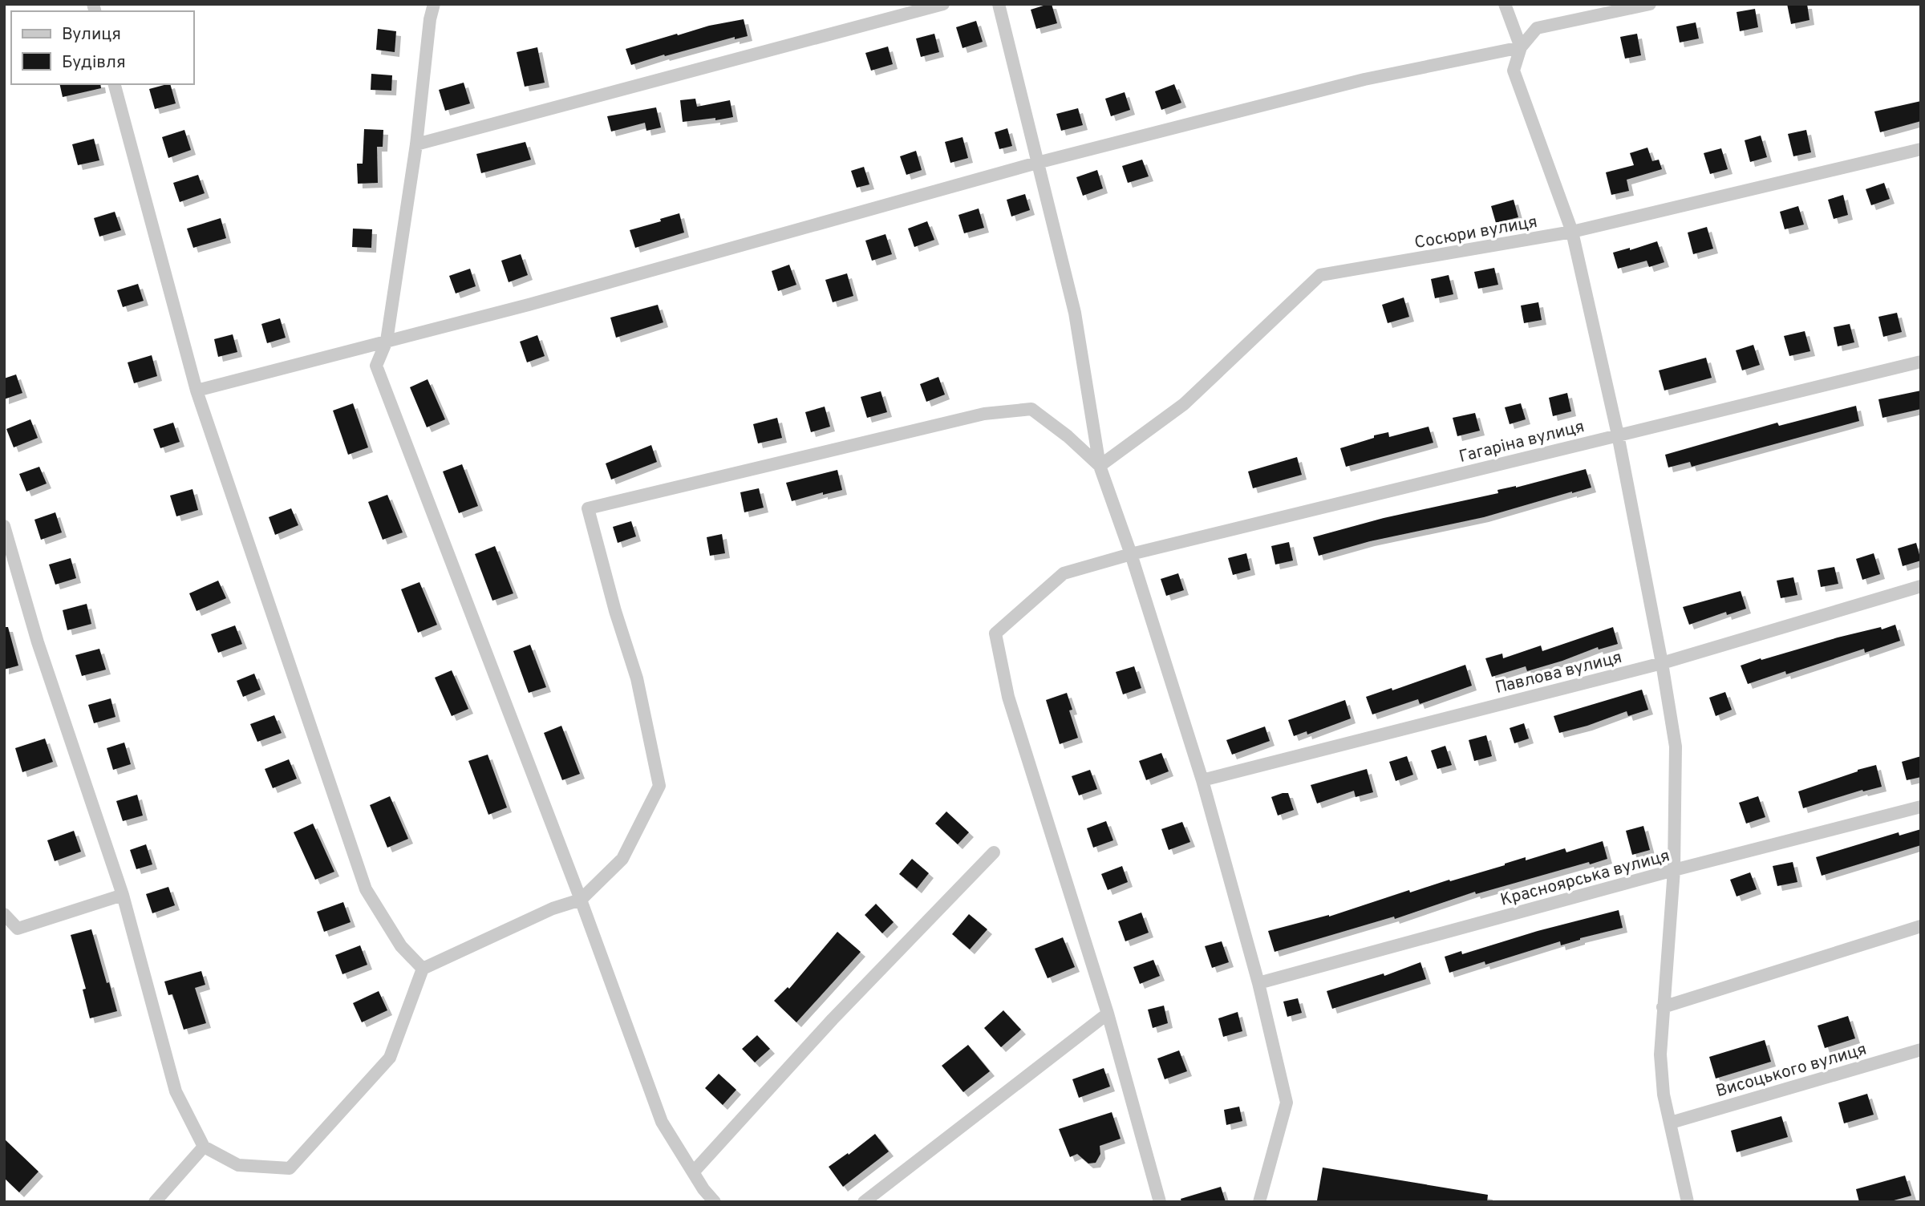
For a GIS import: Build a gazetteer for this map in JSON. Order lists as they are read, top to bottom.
{
  "streets": {
    "street": [
      "Сосюри вулиця",
      "Гагаріна вулиця",
      "Павлова вулиця",
      "Красноярська вулиця",
      "Висоцького вулиця"
    ]
  },
  "legend": ["Вулиця", "Будівля"]
}
